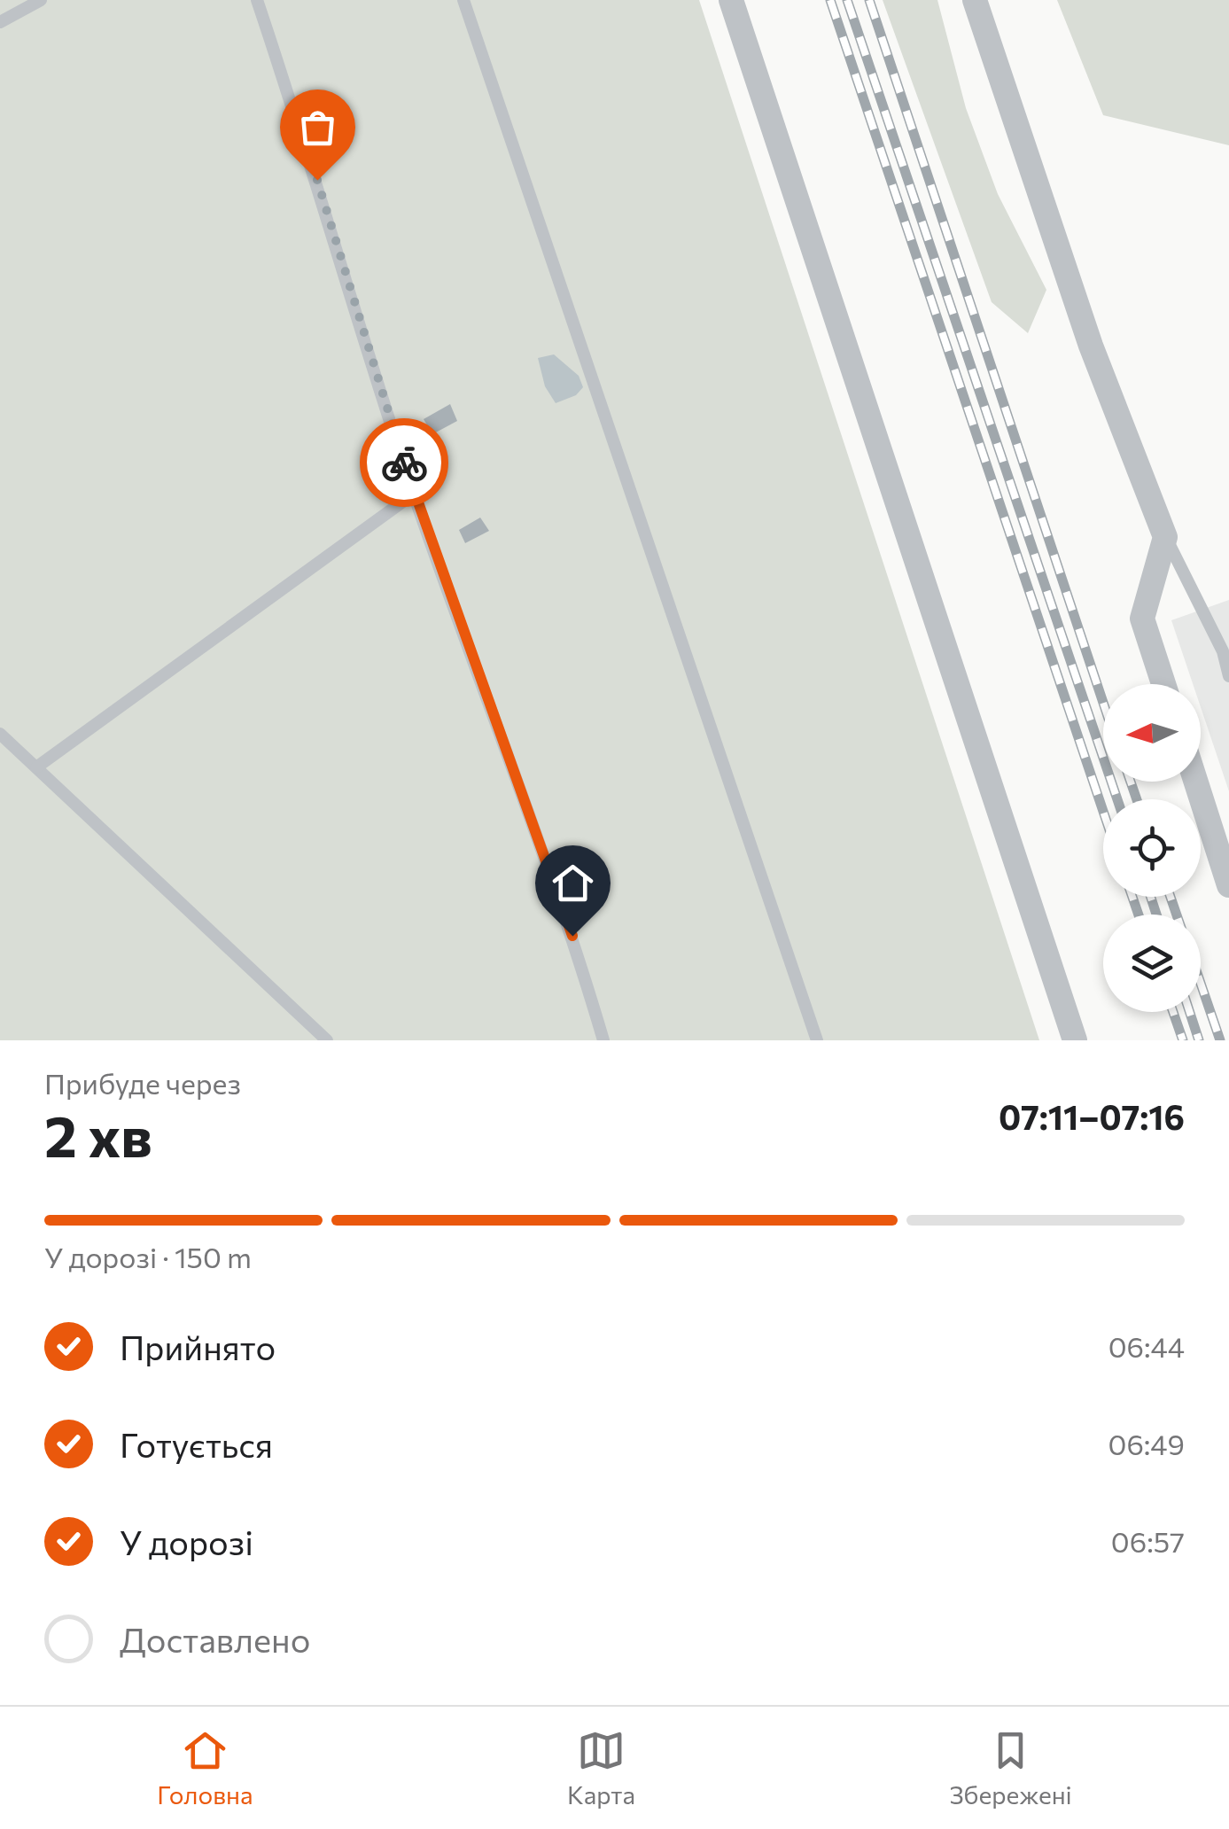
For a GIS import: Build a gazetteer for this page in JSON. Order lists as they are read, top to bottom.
{
  "north": "left",
  "page": {
    "heading": ["2 хв", "Прибуде через", "07:11–07:16"],
    "bar": "У дорозі · 150 m",
    "list": [
      ["Прийнято", "06:44"],
      ["Готується", "06:49"],
      ["У дорозі", "06:57"],
      "Доставлено"
    ],
    "tabs": ["Головна", "Карта", "Збережені"]
  }
}
